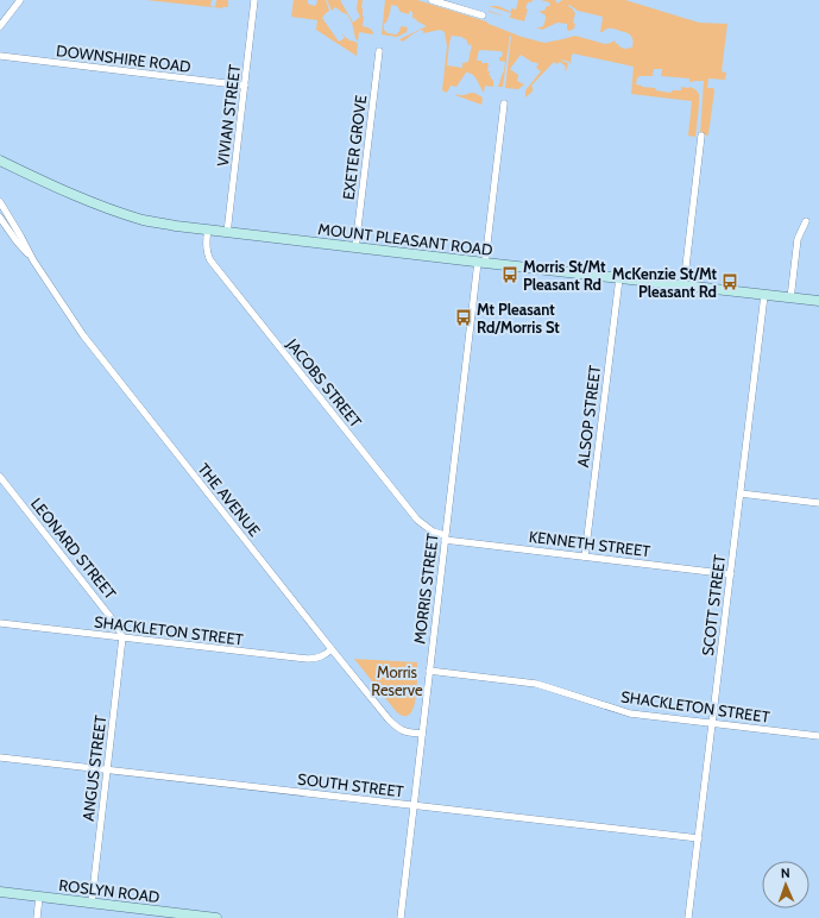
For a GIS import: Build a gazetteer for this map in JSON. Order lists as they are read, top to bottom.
{
  "streets": {
    "street": [
      "DOWNSHIRE ROAD",
      "VIVIAN STREET",
      "EXETER GROVE",
      "MOUNT PLEASANT ROAD",
      "JACOBS STREET",
      "ALSOP STREET",
      "THE AVENUE",
      "KENNETH STREET",
      "LEONARD STREET",
      "MORRIS STREET",
      "SCOTT STREET",
      "SHACKLETON STREET",
      "ANGUS STREET",
      "SOUTH STREET",
      "ROSLYN ROAD"
    ]
  },
  "crossings": [
    ["DOWNSHIRE ROAD", "VIVIAN STREET"],
    ["VIVIAN STREET", "MOUNT PLEASANT ROAD"],
    ["EXETER GROVE", "MOUNT PLEASANT ROAD"],
    ["MOUNT PLEASANT ROAD", "JACOBS STREET"],
    ["MOUNT PLEASANT ROAD", "ALSOP STREET"],
    ["MOUNT PLEASANT ROAD", "MORRIS STREET"],
    ["MOUNT PLEASANT ROAD", "SCOTT STREET"],
    ["JACOBS STREET", "KENNETH STREET"],
    ["JACOBS STREET", "MORRIS STREET"],
    ["ALSOP STREET", "KENNETH STREET"],
    ["THE AVENUE", "MORRIS STREET"],
    ["THE AVENUE", "SHACKLETON STREET"],
    ["KENNETH STREET", "MORRIS STREET"],
    ["KENNETH STREET", "SCOTT STREET"],
    ["LEONARD STREET", "SHACKLETON STREET"],
    ["LEONARD STREET", "ANGUS STREET"],
    ["MORRIS STREET", "SHACKLETON STREET"],
    ["MORRIS STREET", "SOUTH STREET"],
    ["SCOTT STREET", "SHACKLETON STREET"],
    ["SCOTT STREET", "SOUTH STREET"],
    ["SHACKLETON STREET", "ANGUS STREET"],
    ["ANGUS STREET", "SOUTH STREET"],
    ["ANGUS STREET", "ROSLYN ROAD"]
  ],
  "parks": ["Morris Reserve"],
  "places": {
    "bus stop": ["Morris St/Mt Pleasant Rd", "McKenzie St/Mt Pleasant Rd", "Mt Pleasant Rd/Morris St"]
  },
  "north": "top"
}
